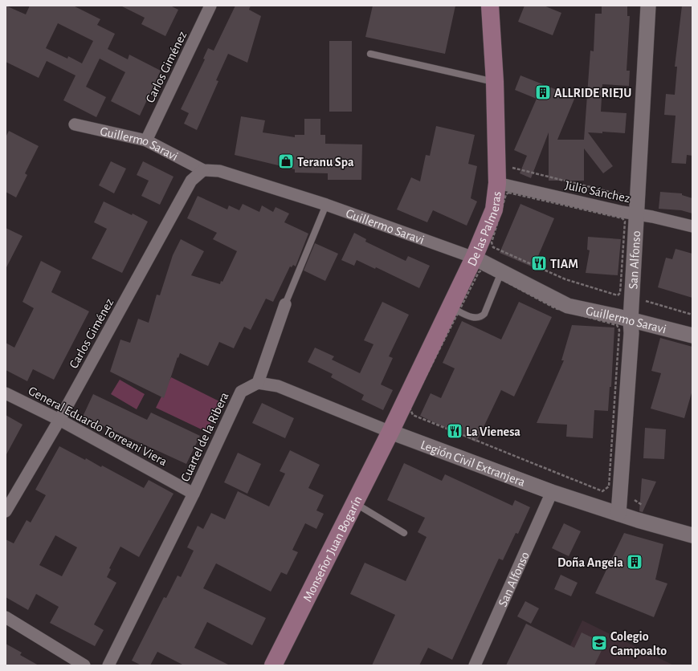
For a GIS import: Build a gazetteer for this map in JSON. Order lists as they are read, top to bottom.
{
  "streets": {
    "main road": ["De las Palmeras", "Monseñor Juan Bogarín"],
    "street": [
      "Carlos Giménez",
      "Guillermo Saravi",
      "Julio Sánchez",
      "San Alfonso",
      "General Eduardo Torreani Viera",
      "Cuartel de la Ribera",
      "Legión Civil Extranjera"
    ]
  },
  "crossings": [
    ["Carlos Giménez", "Guillermo Saravi"],
    ["Carlos Giménez", "General Eduardo Torreani Viera"],
    ["Guillermo Saravi", "De las Palmeras"],
    ["Guillermo Saravi", "San Alfonso"],
    ["Julio Sánchez", "De las Palmeras"],
    ["Julio Sánchez", "San Alfonso"],
    ["De las Palmeras", "Legión Civil Extranjera"],
    ["De las Palmeras", "Monseñor Juan Bogarín"],
    ["San Alfonso", "Legión Civil Extranjera"],
    ["General Eduardo Torreani Viera", "Cuartel de la Ribera"],
    ["Cuartel de la Ribera", "Legión Civil Extranjera"],
    ["Legión Civil Extranjera", "Monseñor Juan Bogarín"]
  ],
  "places": {
    "building": ["ALLRIDE RIEJU", "Doña Angela"],
    "shop": ["Teranu Spa"],
    "restaurant": ["TIAM", "La Vienesa"],
    "school or university": ["Colegio Campoalto"]
  }
}
